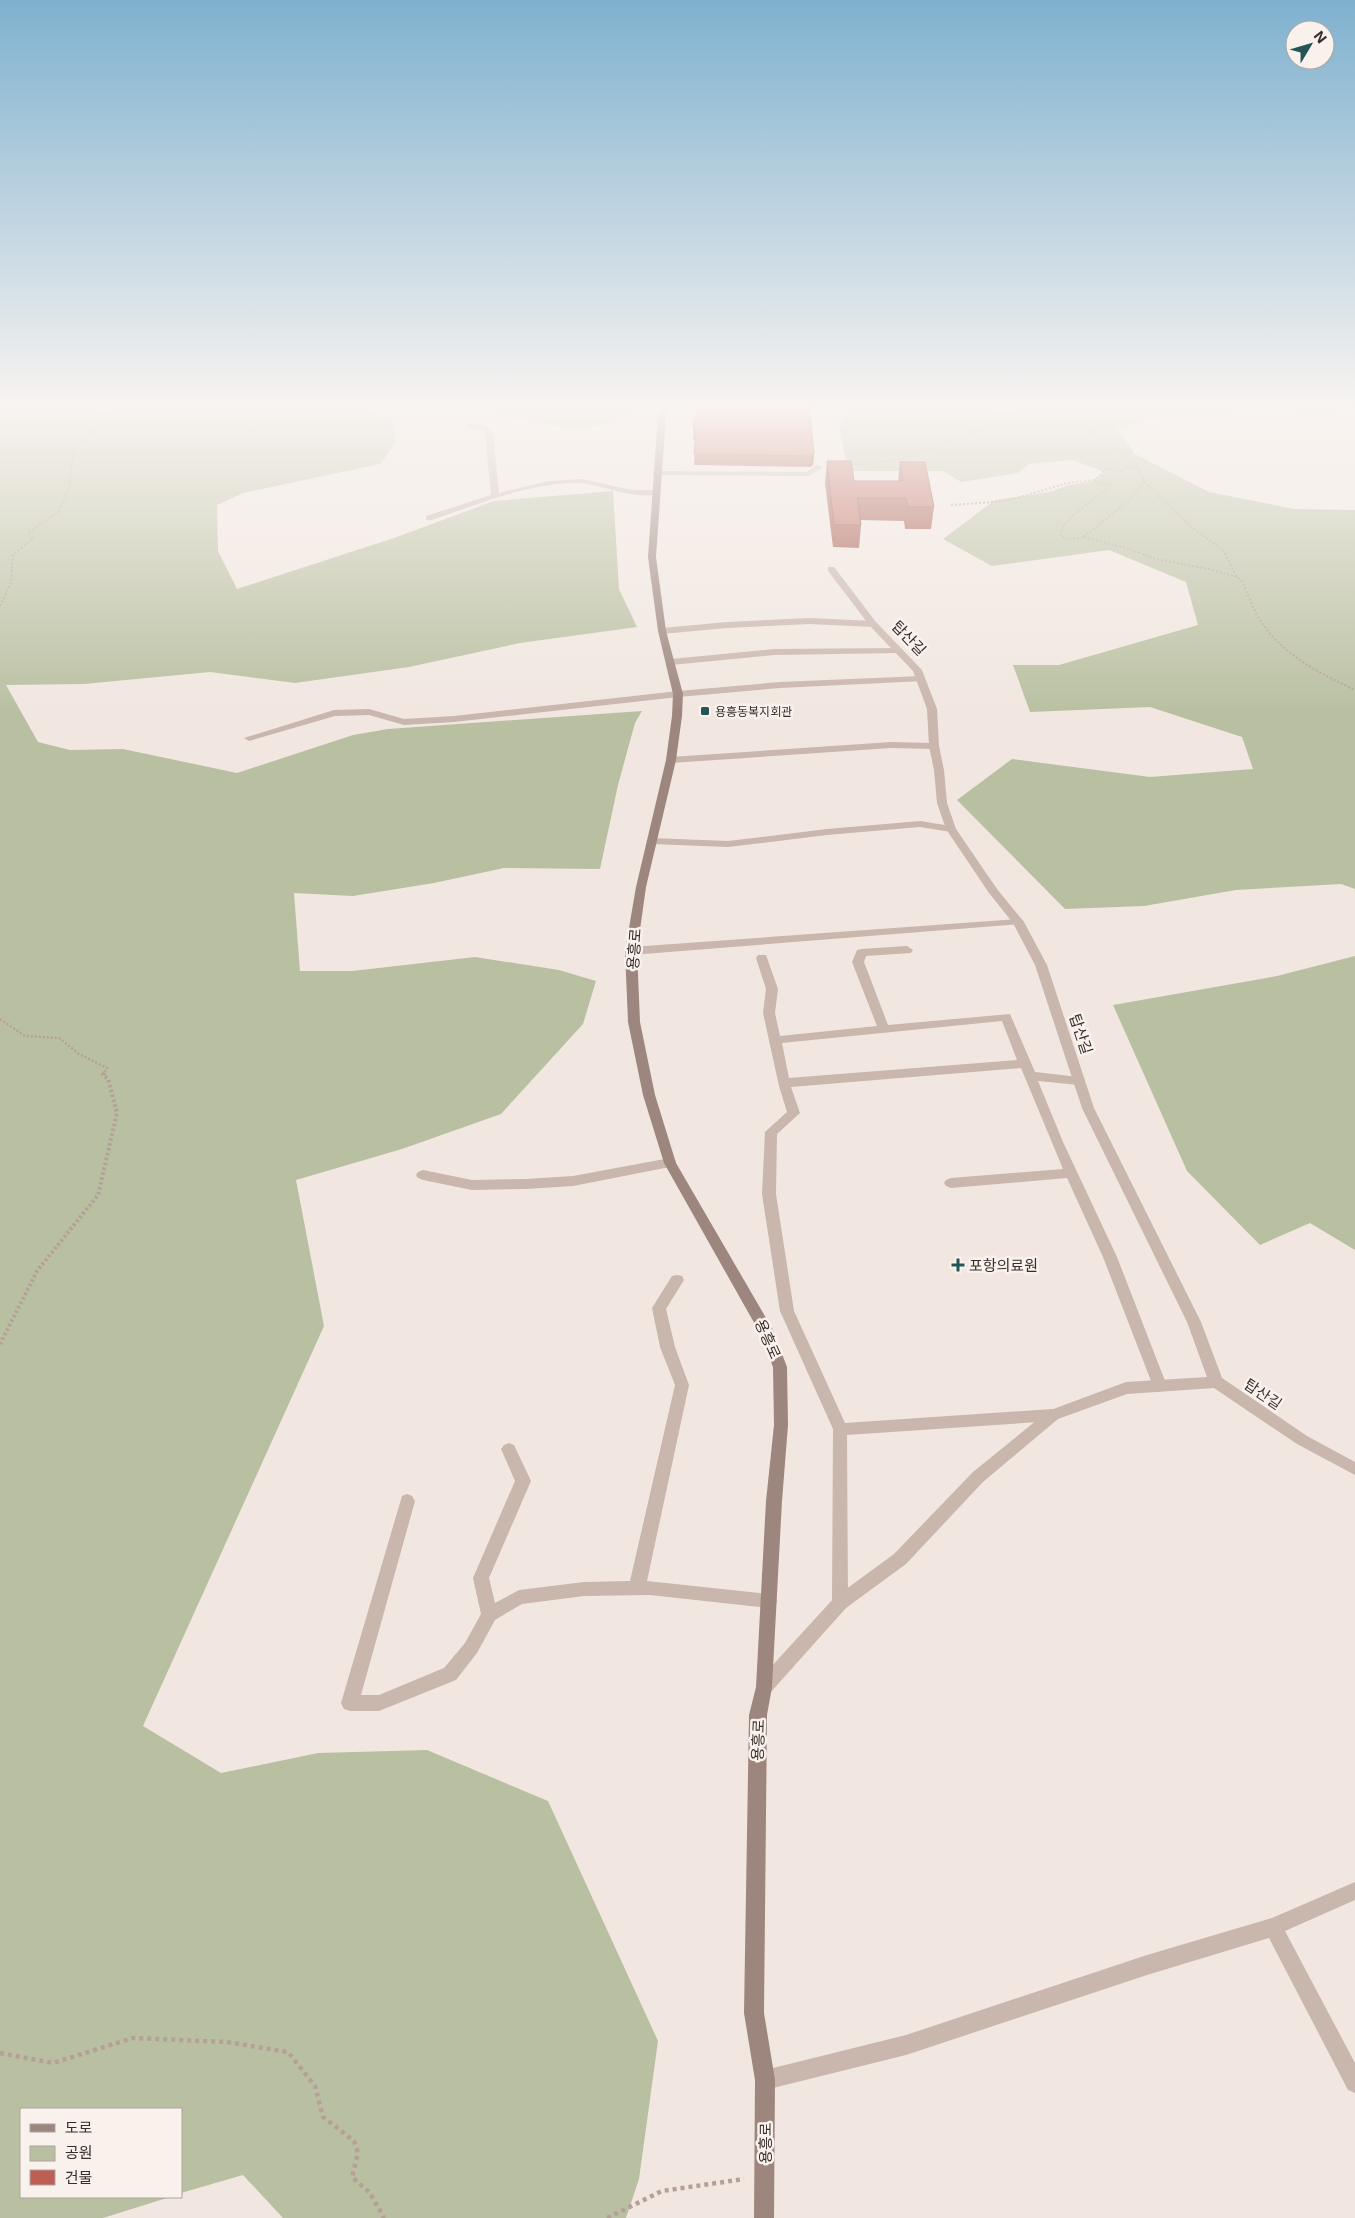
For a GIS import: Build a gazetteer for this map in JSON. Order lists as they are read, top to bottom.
{
  "streets": {
    "street": ["탑산길", "용흥로"]
  },
  "places": {
    "transit": ["용흥동복지회관"],
    "health": ["포항의료원"]
  },
  "legend": ["도로", "공원", "건물"],
  "north": "top right"
}
